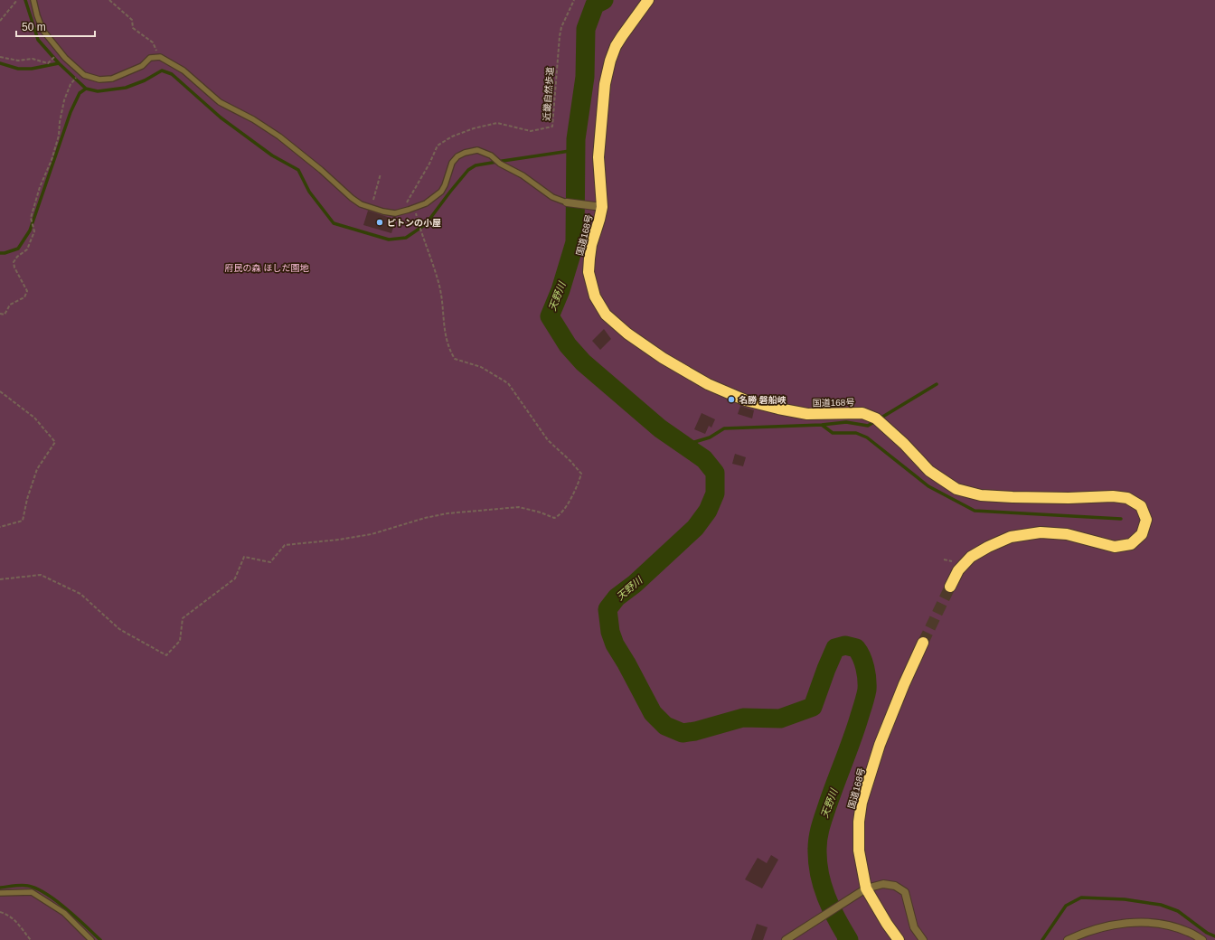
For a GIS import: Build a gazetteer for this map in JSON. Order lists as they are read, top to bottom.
{
  "streets": {
    "highway": ["国道168号"],
    "path": ["近畿自然歩道"]
  },
  "water": ["天野川"],
  "parks": ["府民の森 ほしだ園地"],
  "places": ["ピトンの小屋", "名勝 磐船峡"],
  "scale_bar": "50 m"
}
